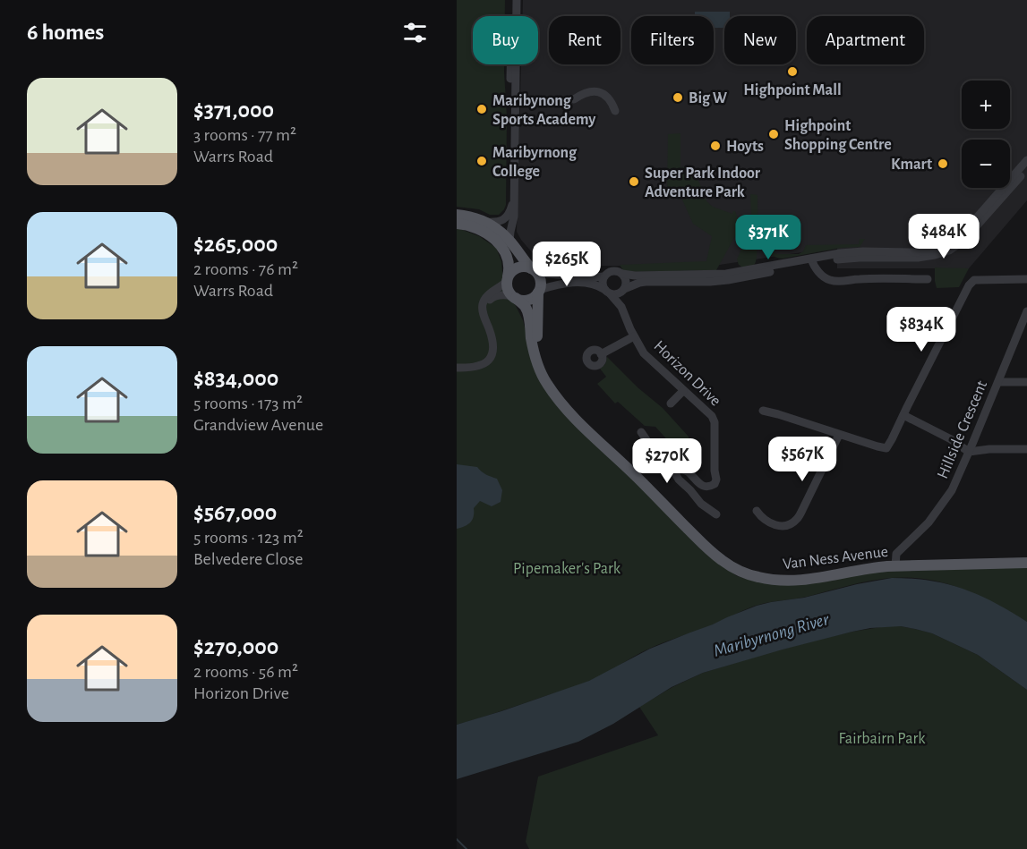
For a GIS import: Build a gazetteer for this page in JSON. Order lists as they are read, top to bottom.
{
  "streets": {
    "main road": ["Van Ness Avenue"],
    "street": ["Horizon Drive", "Hillside Crescent"]
  },
  "crossings": [
    ["Hillside Crescent", "Van Ness Avenue"]
  ],
  "water": ["Maribyrnong River"],
  "parks": ["Pipemaker's Park", "Fairbairn Park"],
  "places": [
    "Highpoint Mall",
    "Big W",
    "Maribynong Sports Academy",
    "Highpoint Shopping Centre",
    "Hoyts",
    "Maribyrnong College",
    "Kmart",
    "Super Park Indoor Adventure Park"
  ],
  "page": {
    "heading": "6 homes",
    "chip": [
      "Buy",
      "Rent",
      "Filters",
      "New",
      "Apartment"
    ],
    "list": [
      {
        "name": "$371,000",
        "note": "3 rooms · 77 m² · Warrs Road"
      },
      {
        "name": "$265,000",
        "note": "2 rooms · 76 m² · Warrs Road"
      },
      {
        "name": "$834,000",
        "note": "5 rooms · 173 m² · Grandview Avenue"
      },
      {
        "name": "$567,000",
        "note": "5 rooms · 123 m² · Belvedere Close"
      },
      {
        "name": "$270,000",
        "note": "2 rooms · 56 m² · Horizon Drive"
      }
    ],
    "map_buttons": ["+", "−"],
    "price": [
      "$484K",
      "$371K",
      "$265K",
      "$834K",
      "$567K",
      "$270K"
    ]
  }
}
